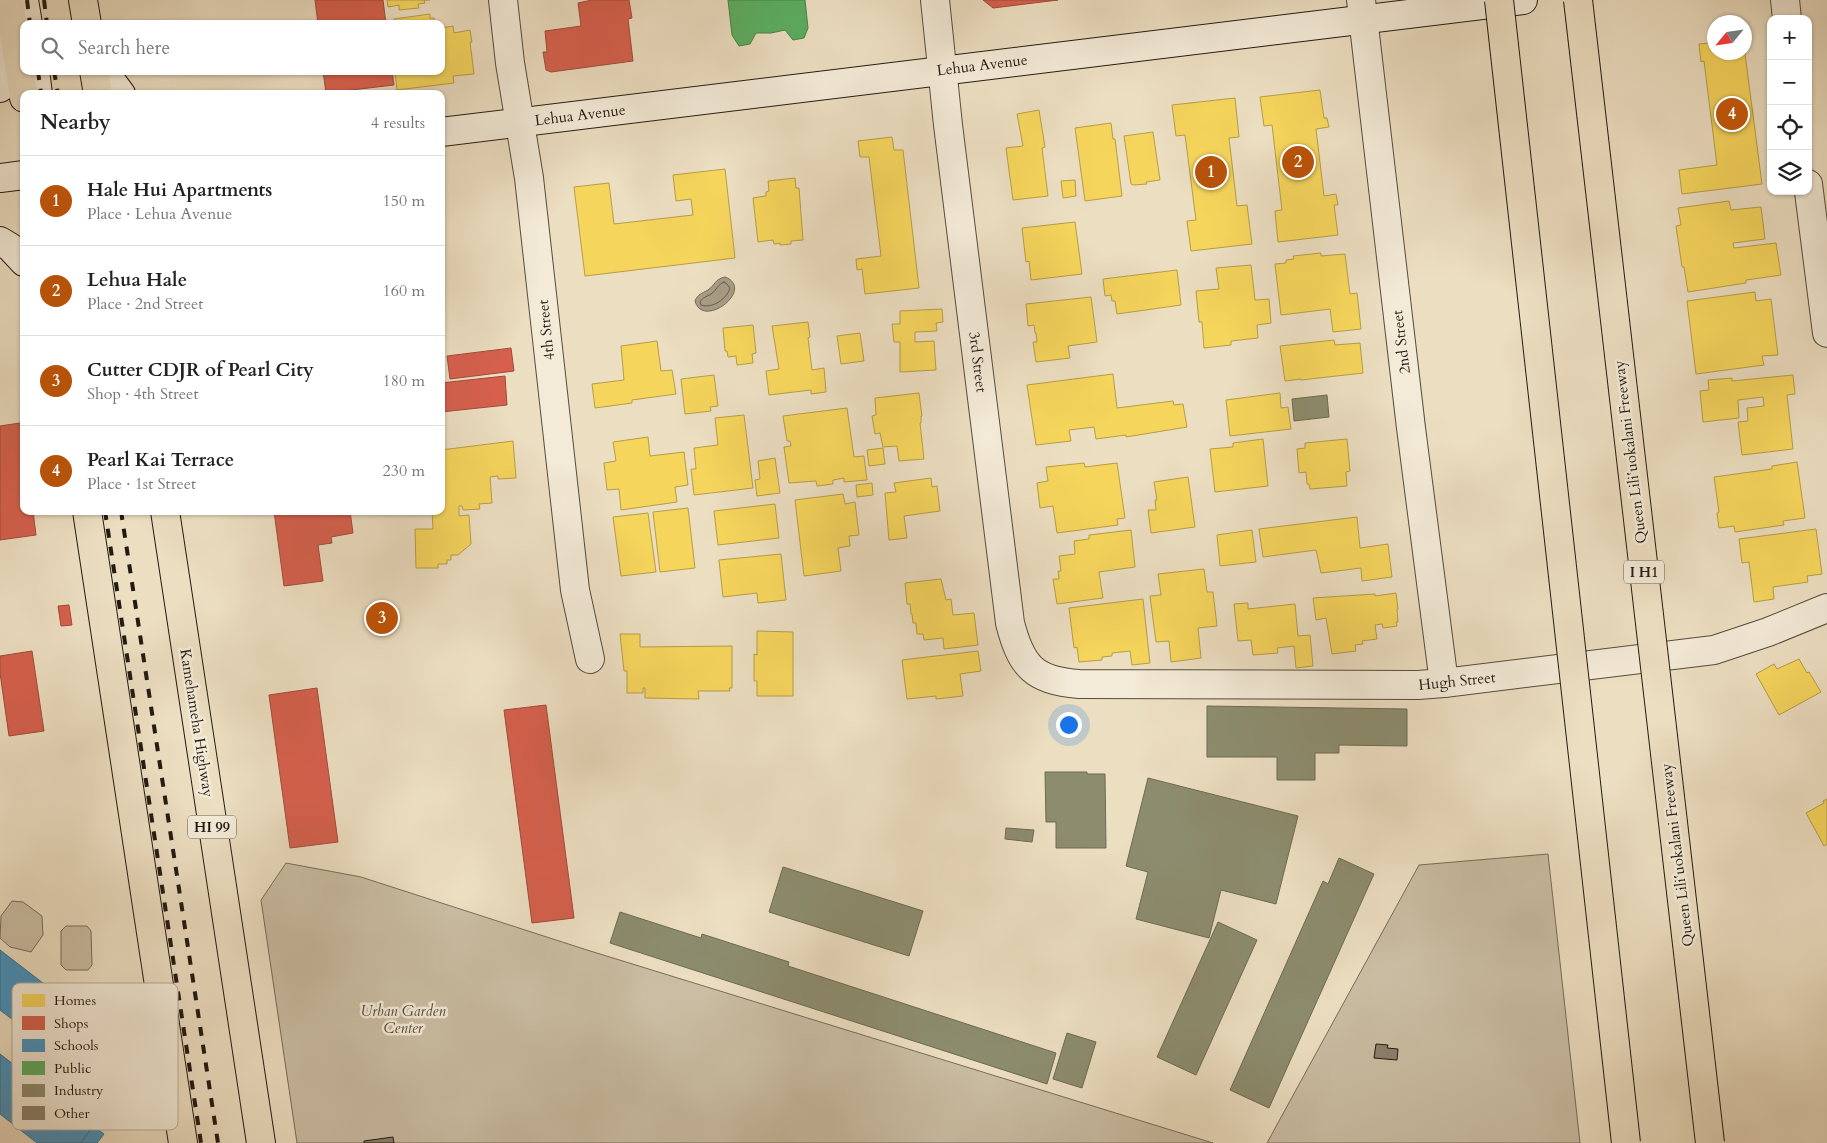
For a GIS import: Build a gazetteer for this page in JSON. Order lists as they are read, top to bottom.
{
  "streets": {
    "main road": [
      "Queen Liliʻuokalani Freeway",
      "I H1",
      "Kamehameha Highway",
      "HI 99"
    ],
    "street": [
      "Lehua Avenue",
      "4th Street",
      "2nd Street",
      "3rd Street",
      "Hugh Street"
    ]
  },
  "crossings": [
    ["Lehua Avenue", "4th Street"],
    ["Lehua Avenue", "2nd Street"],
    ["Lehua Avenue", "3rd Street"],
    ["2nd Street", "Hugh Street"],
    ["3rd Street", "Hugh Street"]
  ],
  "parks": ["Urban Garden Center"],
  "legend": [
    "Homes",
    "Shops",
    "Schools",
    "Public",
    "Industry",
    "Other"
  ],
  "north": "bottom left",
  "page": {
    "map_buttons": ["+", "−"],
    "search": "Search here",
    "heading": ["Nearby", "4 results"],
    "pins": [
      "4",
      "2",
      "1",
      "3"
    ],
    "list": [
      {
        "mark": "1",
        "name": "Hale Hui Apartments",
        "note": "Place · Lehua Avenue",
        "value": "150 m"
      },
      {
        "mark": "2",
        "name": "Lehua Hale",
        "note": "Place · 2nd Street",
        "value": "160 m"
      },
      {
        "mark": "3",
        "name": "Cutter CDJR of Pearl City",
        "note": "Shop · 4th Street",
        "value": "180 m"
      },
      {
        "mark": "4",
        "name": "Pearl Kai Terrace",
        "note": "Place · 1st Street",
        "value": "230 m"
      }
    ]
  }
}
